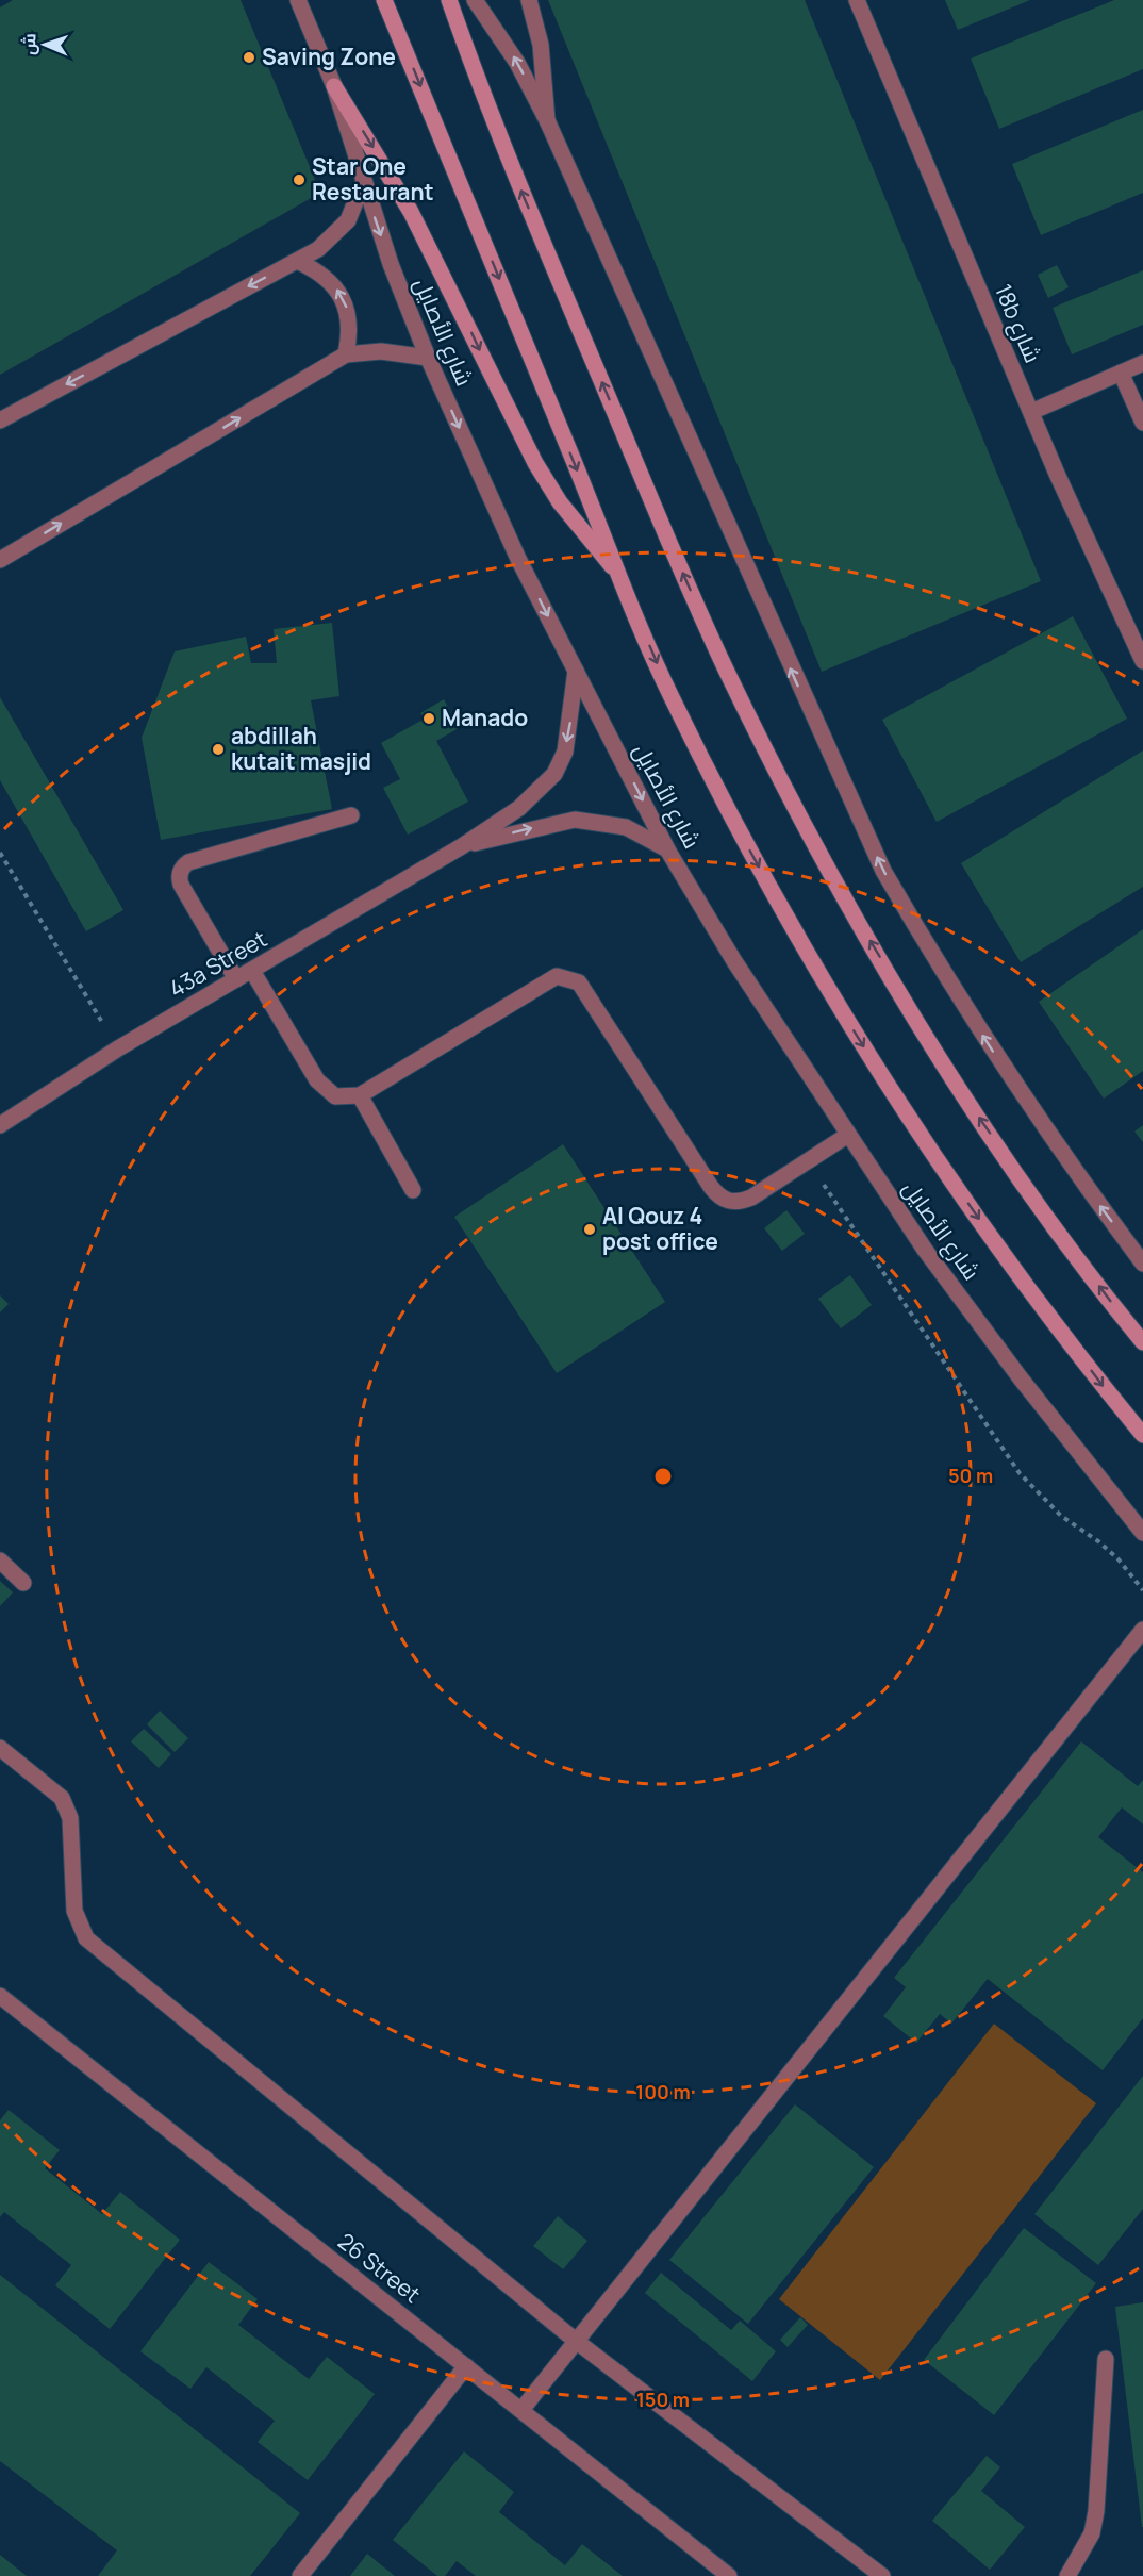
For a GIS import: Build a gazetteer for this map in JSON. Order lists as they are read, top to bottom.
{
  "streets": {
    "street": [
      "18b شارع",
      "شارع الأصايل",
      "43a Street",
      "26 Street"
    ]
  },
  "crossings": [
    ["شارع الأصايل", "43a Street"]
  ],
  "one_way": ["شارع الأصايل"],
  "places": [
    "Saving Zone",
    "Star One Restaurant",
    "Manado",
    "abdillah kutait masjid",
    "Al Qouz 4 post office"
  ],
  "north": "left",
  "rings": ["50 m", "100 m", "150 m"]
}
